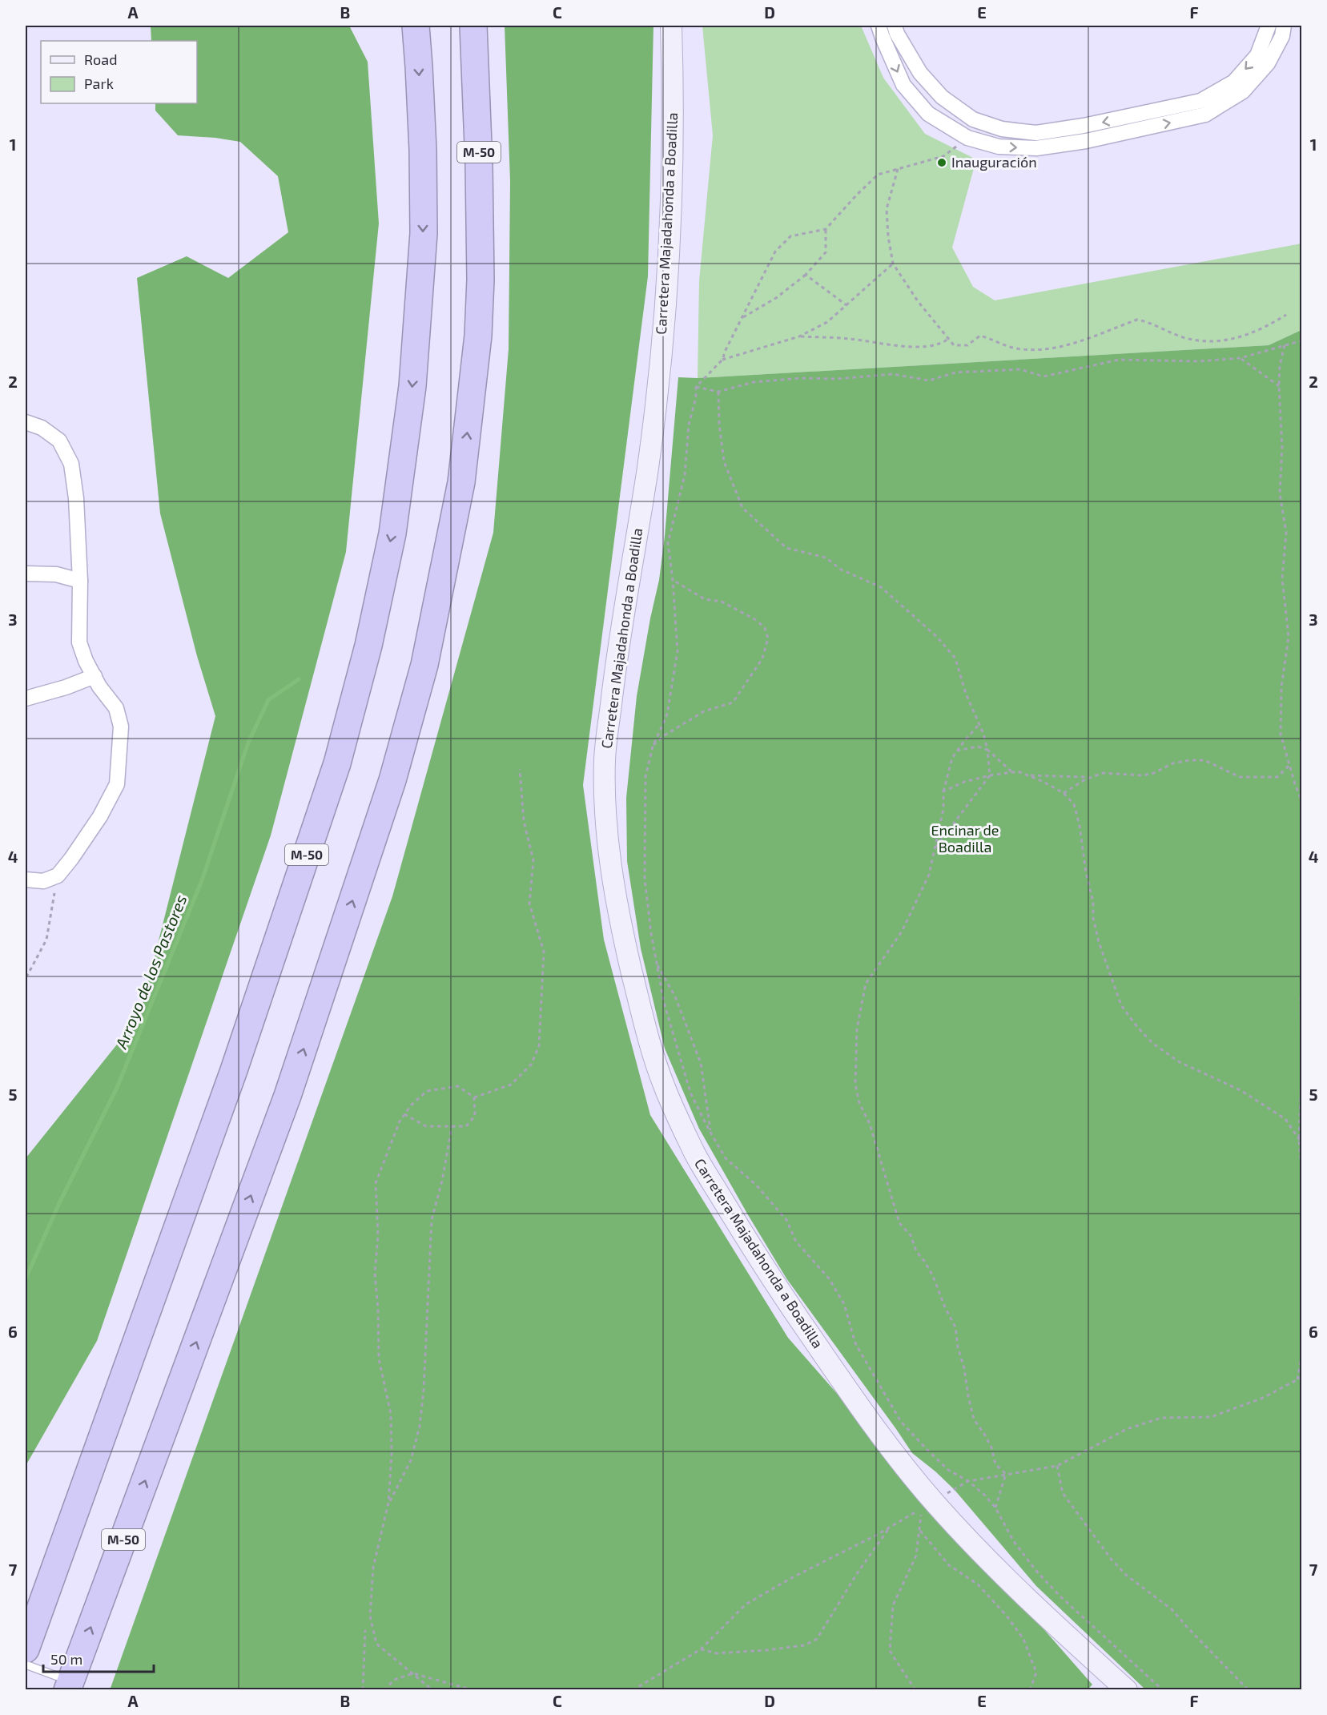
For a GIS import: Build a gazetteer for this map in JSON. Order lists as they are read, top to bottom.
{
  "streets": {
    "highway": ["M-50"],
    "street": ["Carretera Majadahonda a Boadilla"]
  },
  "water": ["Arroyo de los Pastores"],
  "parks": ["Encinar de Boadilla"],
  "places": ["Inauguración"],
  "legend": ["Road", "Park"],
  "scale_bar": "50 m",
  "grid": {
    "columns": [
      "A",
      "B",
      "C",
      "D",
      "E",
      "F"
    ],
    "rows": [
      "1",
      "2",
      "3",
      "4",
      "5",
      "6",
      "7"
    ]
  }
}
